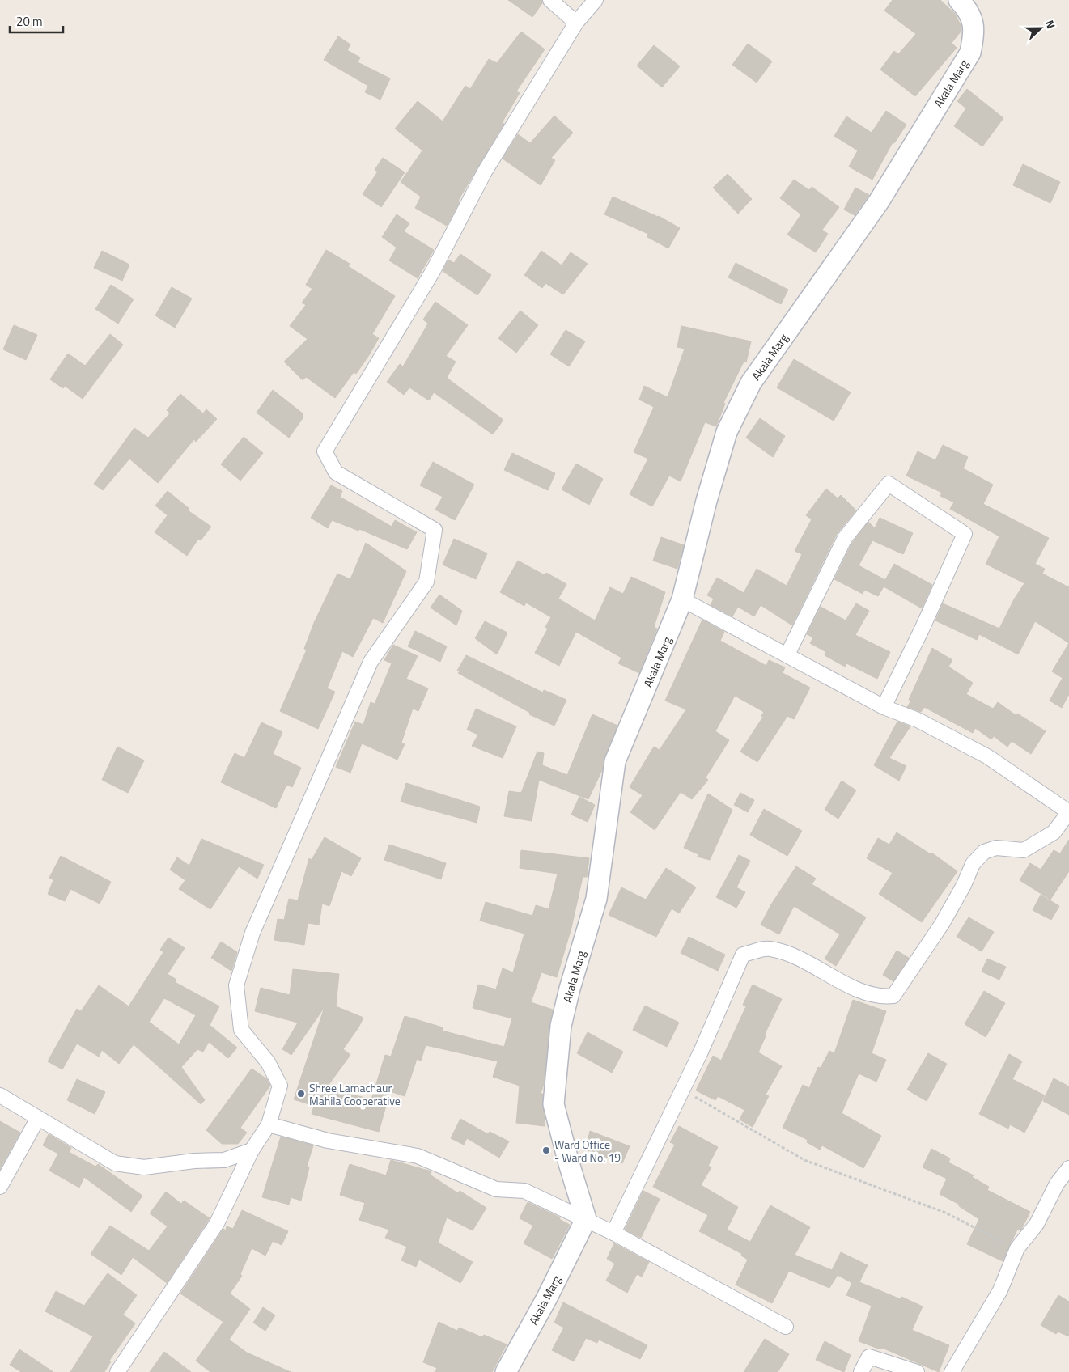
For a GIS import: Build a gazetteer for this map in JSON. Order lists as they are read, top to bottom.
{
  "streets": {
    "main road": ["Akala Marg"]
  },
  "places": ["Shree Lamachaur Mahila Cooperative", "Ward Office - Ward No. 19"],
  "scale_bar": "20 m",
  "north": "right"
}
